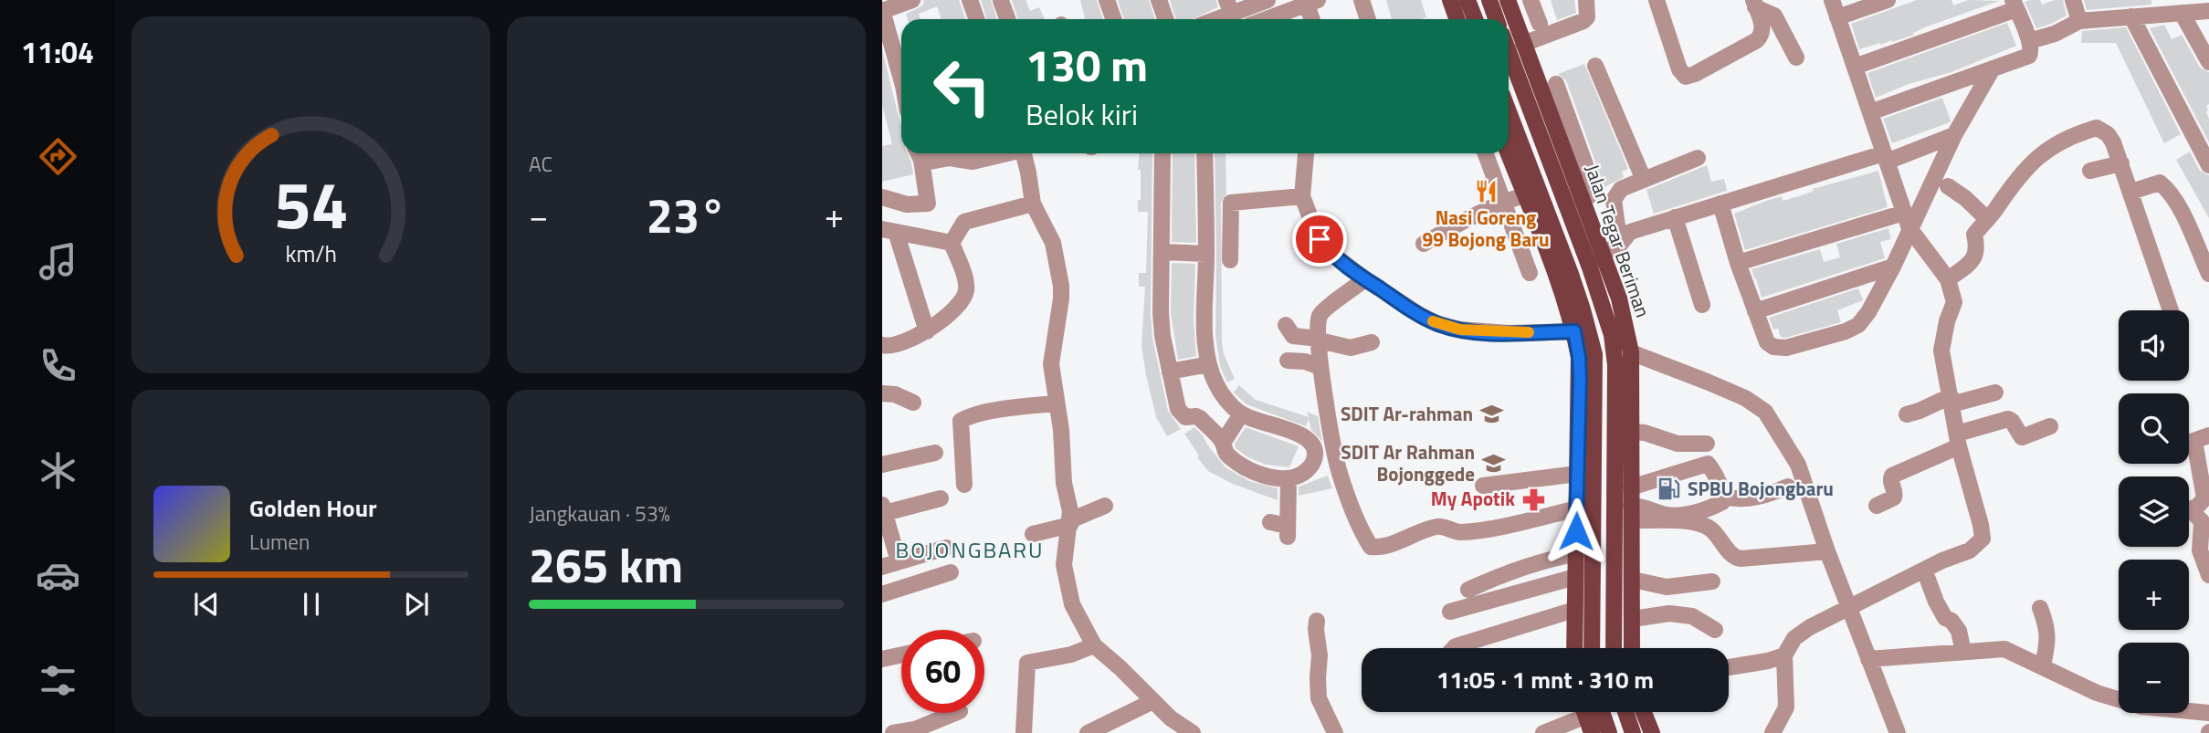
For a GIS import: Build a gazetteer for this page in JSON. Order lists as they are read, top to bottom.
{
  "streets": {
    "main road": ["Jalan Tegar Beriman"]
  },
  "districts": ["BOJONGBARU"],
  "places": {
    "restaurant": ["Nasi Goreng 99 Bojong Baru"],
    "school or university": ["SDIT Ar-rahman", "SDIT Ar Rahman Bojonggede"],
    "fuel station": ["SPBU Bojongbaru"],
    "pharmacy": ["My Apotik"]
  },
  "page": {
    "tabs": "11:04",
    "tile": [
      "AC",
      ["Jangkauan · 53%", "265 km"]
    ],
    "turn": ["130 m", "Belok kiri"],
    "heat": ["−", "23°", "+"],
    "map_buttons": ["+", "−"],
    "song": ["Golden Hour", "Lumen"],
    "limit": "60",
    "trip": "11:05 · 1 mnt · 310 m",
    "gauge": ["54", "km/h"]
  }
}
